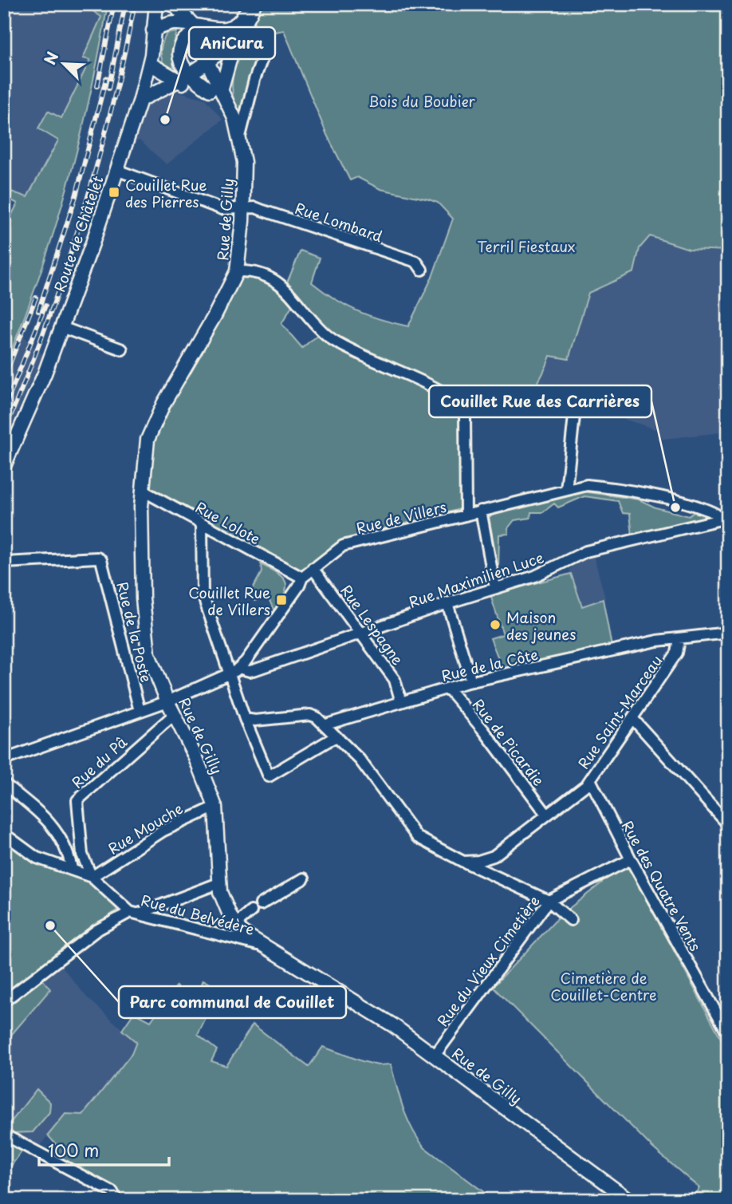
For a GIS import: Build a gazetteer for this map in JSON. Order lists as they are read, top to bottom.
{
  "streets": {
    "main road": ["Rue de Gilly", "Route de Châtelet"],
    "street": [
      "Rue Lombard",
      "Rue de Villers",
      "Rue Lolote",
      "Rue Maximilien Luce",
      "Rue Lespagne",
      "Rue de la Poste",
      "Rue de la Côte",
      "Rue Saint-Marceau",
      "Rue de Picardie",
      "Rue du Pâ",
      "Rue Mouche",
      "Rue des Quatre Vents",
      "Rue du Belvédère",
      "Rue du Vieux Cimetière"
    ]
  },
  "crossings": [
    ["Rue de Gilly", "Rue Lombard"],
    ["Rue de Gilly", "Rue de Villers"],
    ["Rue de Gilly", "Rue Lolote"],
    ["Rue de Gilly", "Rue du Pâ"],
    ["Rue de Gilly", "Rue Mouche"],
    ["Rue de Gilly", "Rue du Belvédère"],
    ["Rue de Gilly", "Rue du Vieux Cimetière"],
    ["Rue Lombard", "Route de Châtelet"],
    ["Rue de Villers", "Rue Lolote"],
    ["Rue de Villers", "Rue Maximilien Luce"],
    ["Rue de Villers", "Rue Lespagne"],
    ["Rue de Villers", "Rue de la Poste"],
    ["Rue Maximilien Luce", "Rue Lespagne"],
    ["Rue Lespagne", "Rue de la Côte"],
    ["Rue de la Côte", "Rue Saint-Marceau"],
    ["Rue de la Côte", "Rue de Picardie"],
    ["Rue Saint-Marceau", "Rue de Picardie"],
    ["Rue Saint-Marceau", "Rue des Quatre Vents"],
    ["Rue du Pâ", "Rue Mouche"],
    ["Rue du Pâ", "Rue du Belvédère"],
    ["Rue Mouche", "Rue du Belvédère"],
    ["Rue des Quatre Vents", "Rue du Vieux Cimetière"]
  ],
  "parks": ["Bois du Boubier", "Terril Fiestaux", "Cimetière de Couillet-Centre"],
  "places": {
    "other": [
      "AniCura",
      "Couillet Rue des Carrières",
      "Maison des jeunes",
      "Parc communal de Couillet"
    ],
    "transit": ["Couillet Rue des Pierres", "Couillet Rue de Villers"]
  },
  "scale_bar": "100 m",
  "north": "top left"
}
